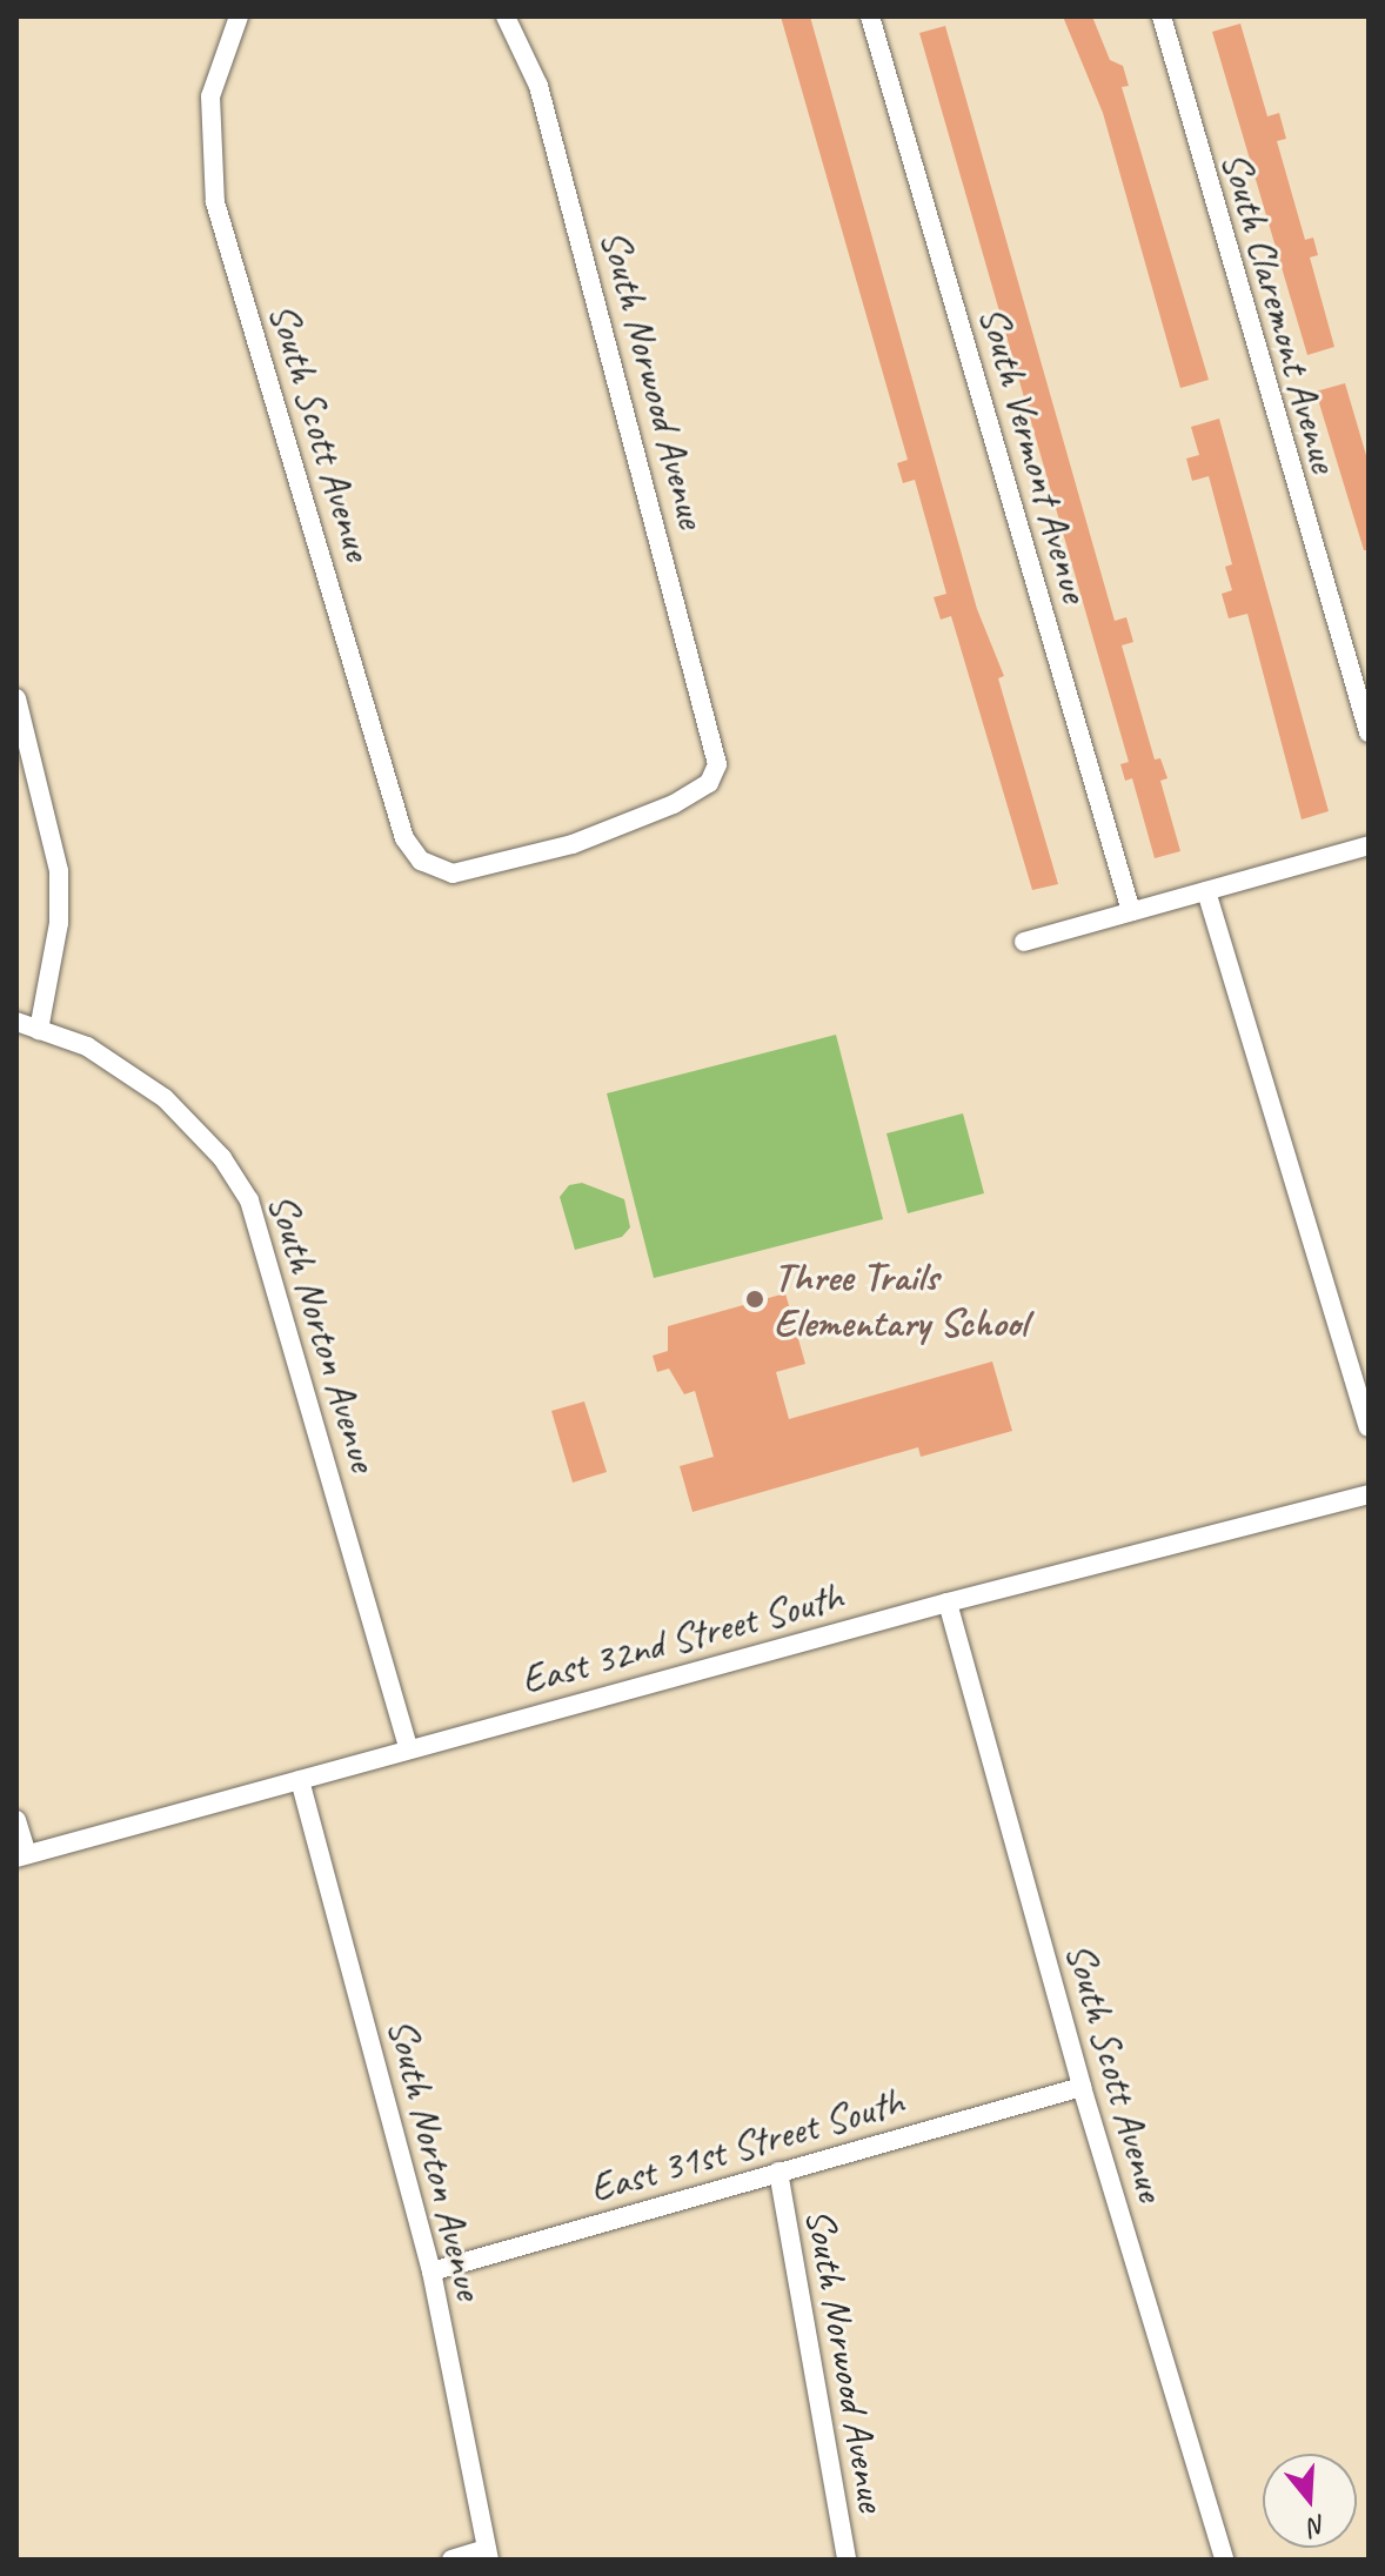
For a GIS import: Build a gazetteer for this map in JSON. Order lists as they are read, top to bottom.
{
  "streets": {
    "street": [
      "South Claremont Avenue",
      "South Norwood Avenue",
      "South Scott Avenue",
      "South Vermont Avenue",
      "South Norton Avenue",
      "East 32nd Street South",
      "East 31st Street South"
    ]
  },
  "crossings": [
    ["South Norwood Avenue", "South Scott Avenue"],
    ["South Norwood Avenue", "East 31st Street South"],
    ["South Scott Avenue", "East 32nd Street South"],
    ["South Scott Avenue", "East 31st Street South"],
    ["South Norton Avenue", "East 32nd Street South"],
    ["South Norton Avenue", "East 31st Street South"]
  ],
  "places": ["Three Trails Elementary School"],
  "north": "bottom"
}
